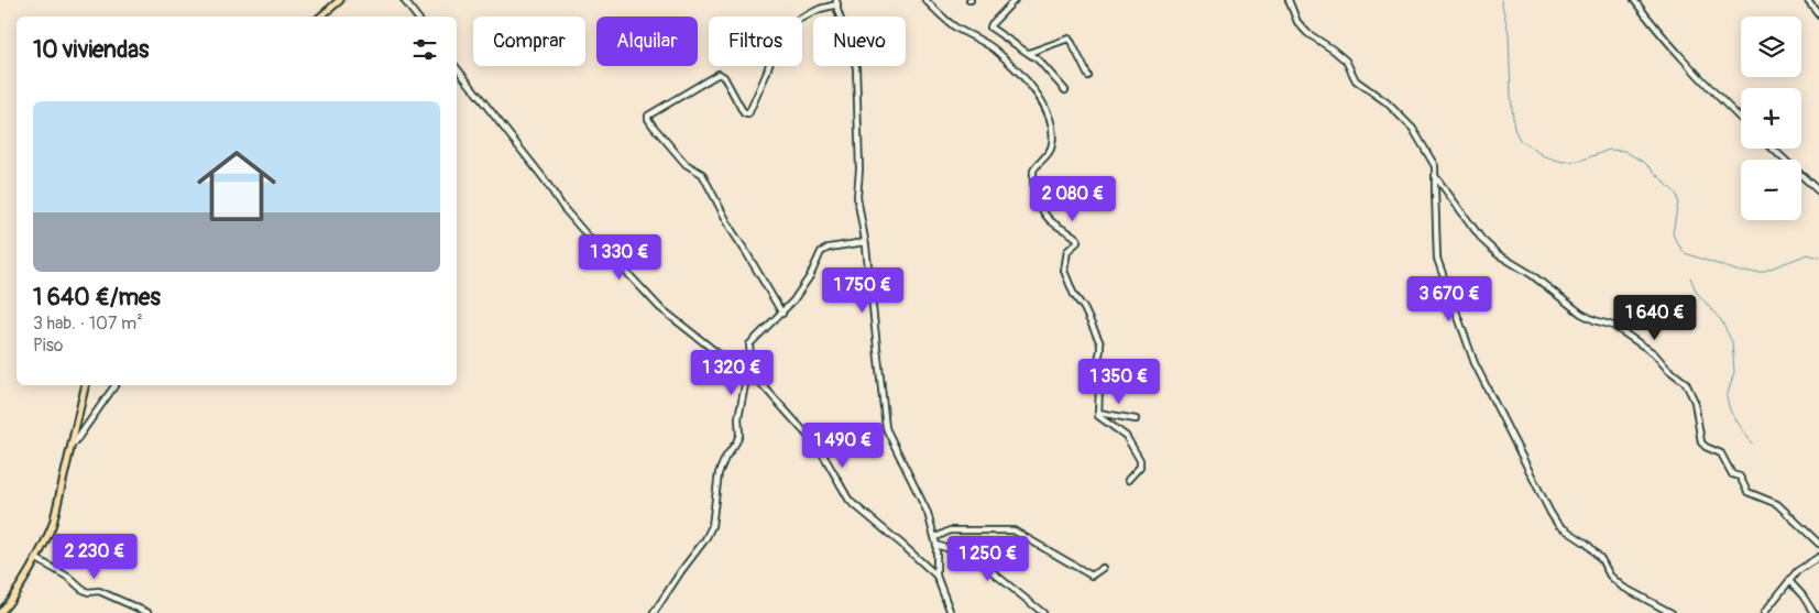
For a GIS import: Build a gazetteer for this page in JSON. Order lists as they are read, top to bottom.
{
  "page": {
    "map_buttons": ["+", "−"],
    "chip": [
      "Comprar",
      "Alquilar",
      "Filtros",
      "Nuevo"
    ],
    "heading": "10 viviendas",
    "list": [
      {
        "name": "1 640 €/mes",
        "note": "3 hab. · 107 m² · Piso"
      }
    ],
    "price": [
      "2 080 €",
      "1 330 €",
      "1 750 €",
      "3 670 €",
      "1 640 €",
      "1 320 €",
      "1 350 €",
      "1 490 €",
      "2 230 €",
      "1 250 €"
    ]
  }
}
